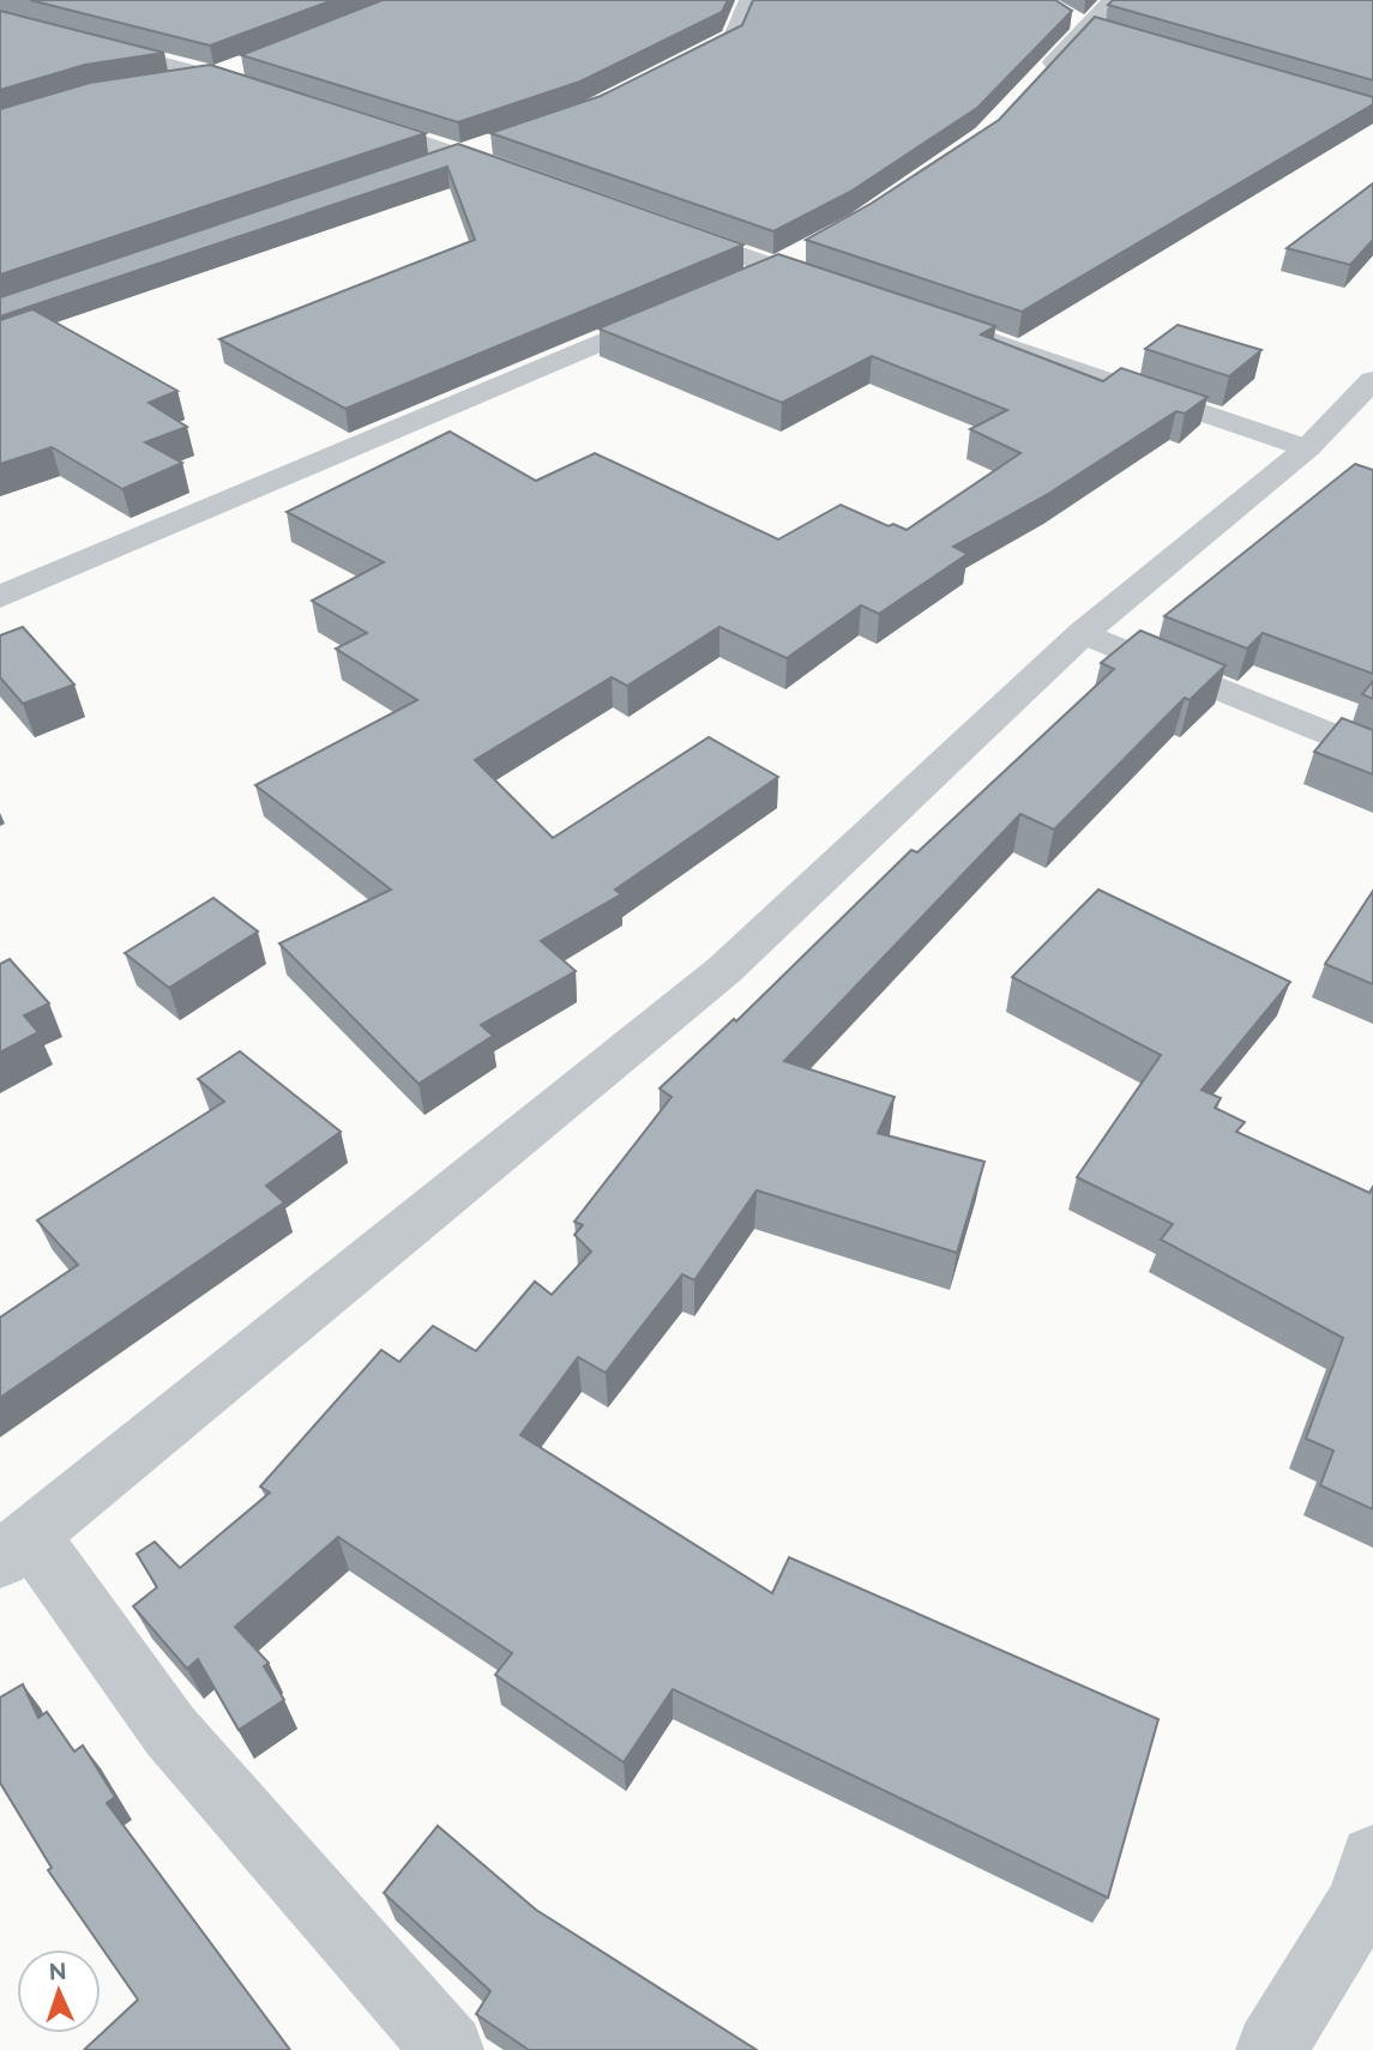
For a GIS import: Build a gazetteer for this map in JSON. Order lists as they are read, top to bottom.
{
  "north": "top"
}
